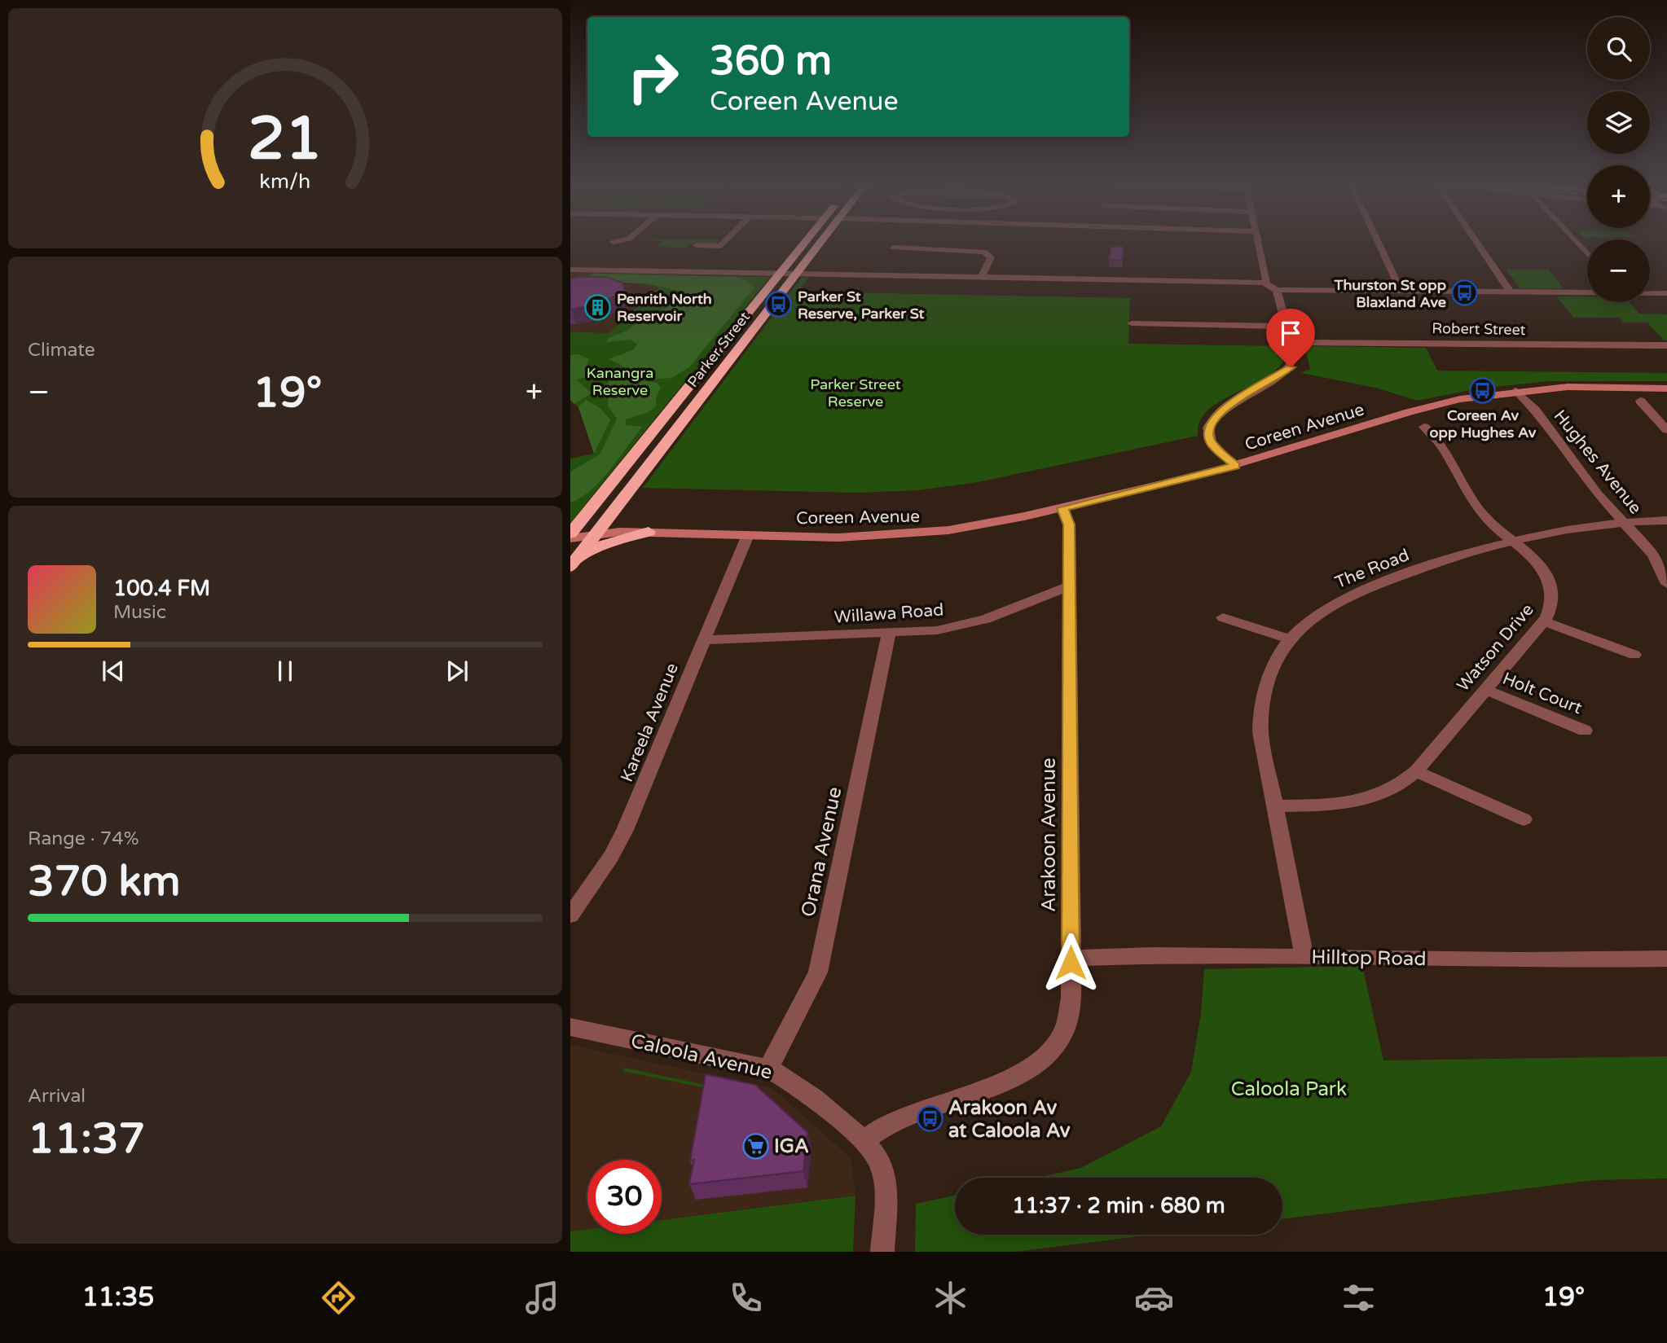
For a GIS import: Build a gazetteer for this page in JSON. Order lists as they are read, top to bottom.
{
  "streets": {
    "highway": ["Parker Street"],
    "street": [
      "Robert Street",
      "Coreen Avenue",
      "Hughes Avenue",
      "The Road",
      "Willawa Road",
      "Watson Drive",
      "Holt Court",
      "Kareela Avenue",
      "Arakoon Avenue",
      "Orana Avenue",
      "Hilltop Road",
      "Caloola Avenue"
    ]
  },
  "crossings": [
    ["Parker Street", "Coreen Avenue"],
    ["Coreen Avenue", "Hughes Avenue"],
    ["Coreen Avenue", "Kareela Avenue"],
    ["Coreen Avenue", "Arakoon Avenue"],
    ["Hughes Avenue", "The Road"],
    ["The Road", "Watson Drive"],
    ["The Road", "Hilltop Road"],
    ["Willawa Road", "Kareela Avenue"],
    ["Willawa Road", "Arakoon Avenue"],
    ["Willawa Road", "Orana Avenue"],
    ["Watson Drive", "Holt Court"],
    ["Arakoon Avenue", "Hilltop Road"],
    ["Arakoon Avenue", "Caloola Avenue"],
    ["Orana Avenue", "Caloola Avenue"]
  ],
  "parks": ["Kanangra Reserve", "Parker Street Reserve", "Caloola Park"],
  "places": {
    "bus stop": [
      "Thurston St opp Blaxland Ave",
      "Parker St Reserve, Parker St",
      "Coreen Av opp Hughes Av",
      "Arakoon Av at Caloola Av"
    ],
    "building": ["Penrith North Reservoir"],
    "supermarket": ["IGA"]
  },
  "page": {
    "map_buttons": ["+", "−"],
    "turn": ["360 m", "Coreen Avenue"],
    "tile": [
      "Climate",
      ["Range · 74%", "370 km"],
      ["Arrival", "11:37"]
    ],
    "heat": ["−", "19°", "+"],
    "song": ["100.4 FM", "Music"],
    "limit": "30",
    "trip": "11:37 · 2 min · 680 m",
    "tabs": ["11:35", "19°"],
    "gauge": ["21", "km/h"]
  }
}
